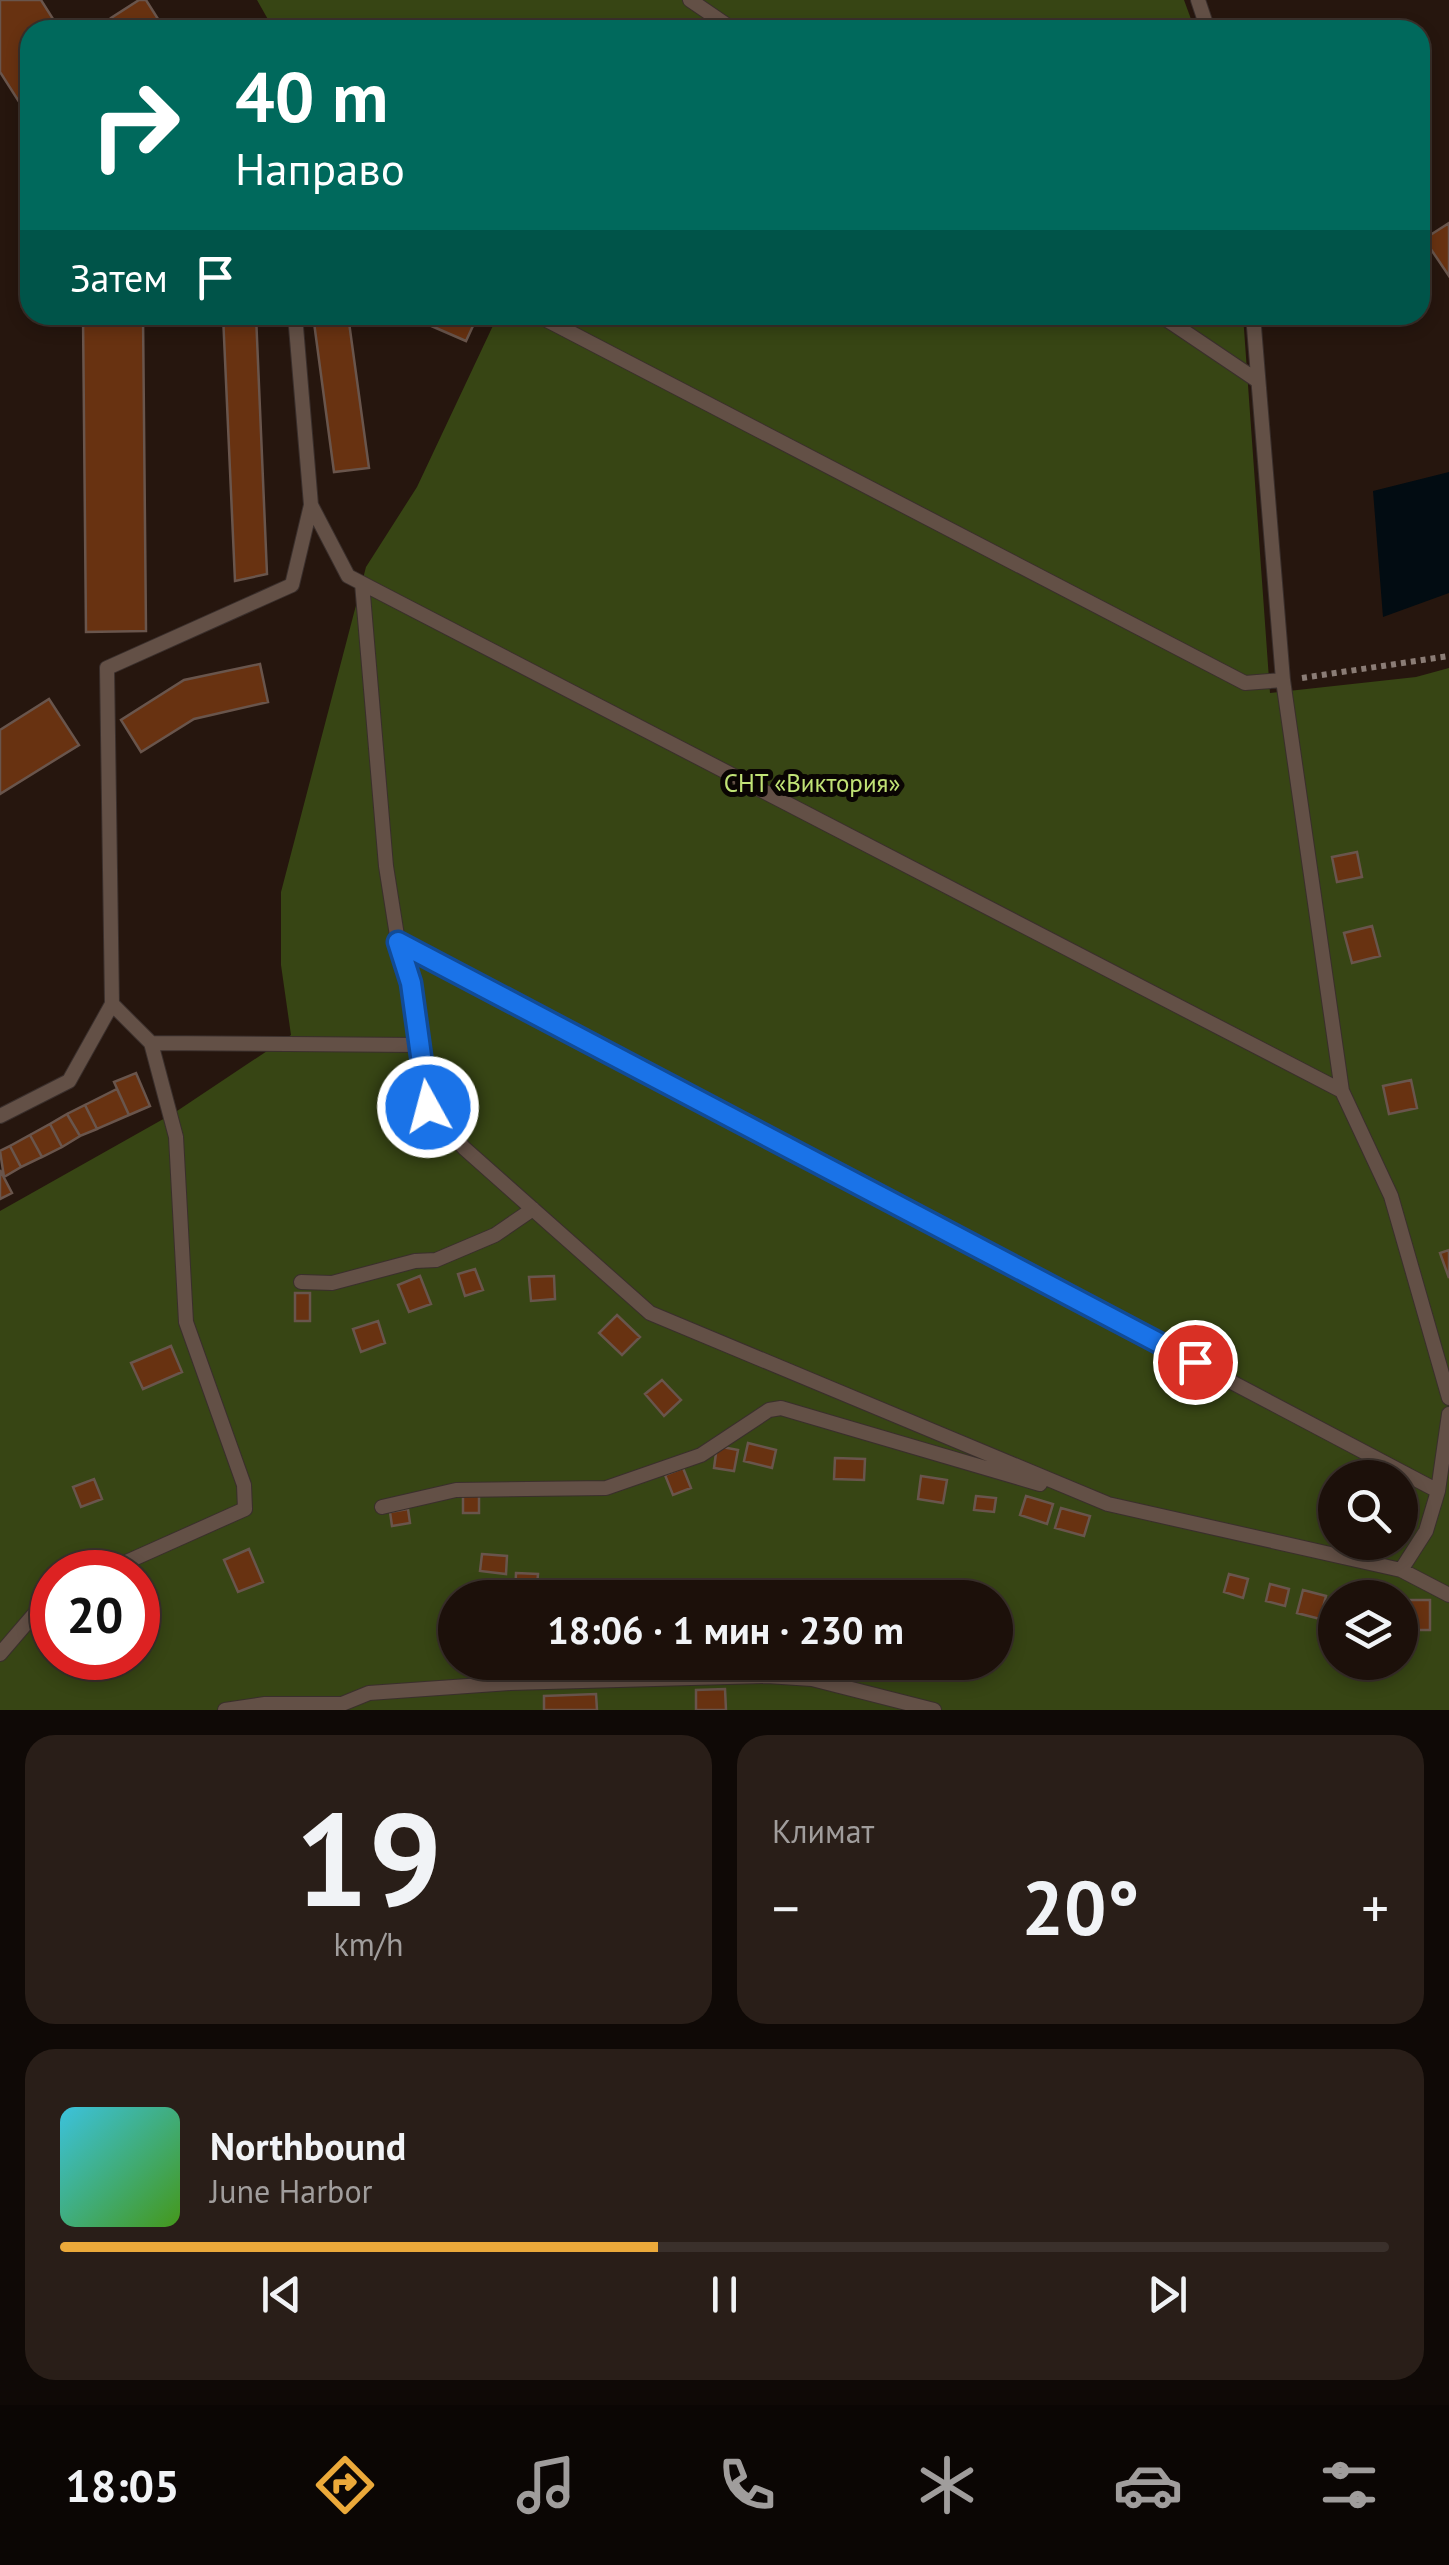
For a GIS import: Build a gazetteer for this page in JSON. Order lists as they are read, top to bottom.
{
  "parks": ["СНТ «Виктория»"],
  "page": {
    "turn": ["40 m", "Направо"],
    "then": "Затем",
    "limit": "20",
    "trip": "18:06 · 1 мин · 230 m",
    "tile": [
      ["19", "km/h"],
      "Климат"
    ],
    "heat": ["−", "20°", "+"],
    "song": ["Northbound", "June Harbor"],
    "tabs": "18:05"
  }
}
